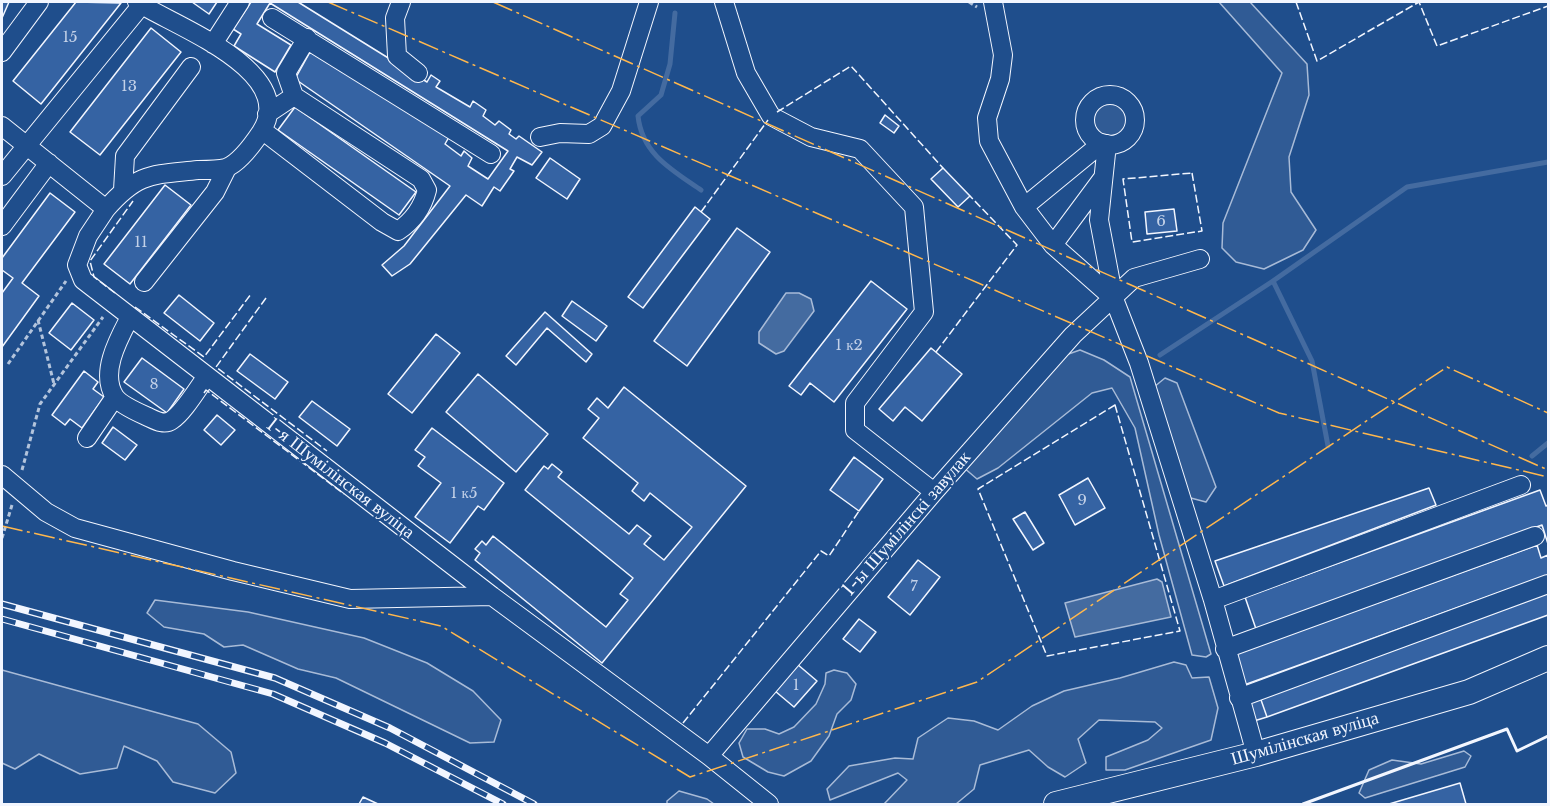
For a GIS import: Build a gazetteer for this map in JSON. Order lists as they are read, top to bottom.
{
  "streets": {
    "main road": ["Шумілінская вуліца"],
    "street": ["1-я Шумілінская вуліца", "1-ы Шумілінскі завулак"]
  },
  "crossings": [
    ["1-я Шумілінская вуліца", "1-ы Шумілінскі завулак"]
  ],
  "house_numbers": [
    "15",
    "13",
    "6",
    "11",
    "1 к2",
    "8",
    "1 к5",
    "9",
    "7",
    "1"
  ]
}
